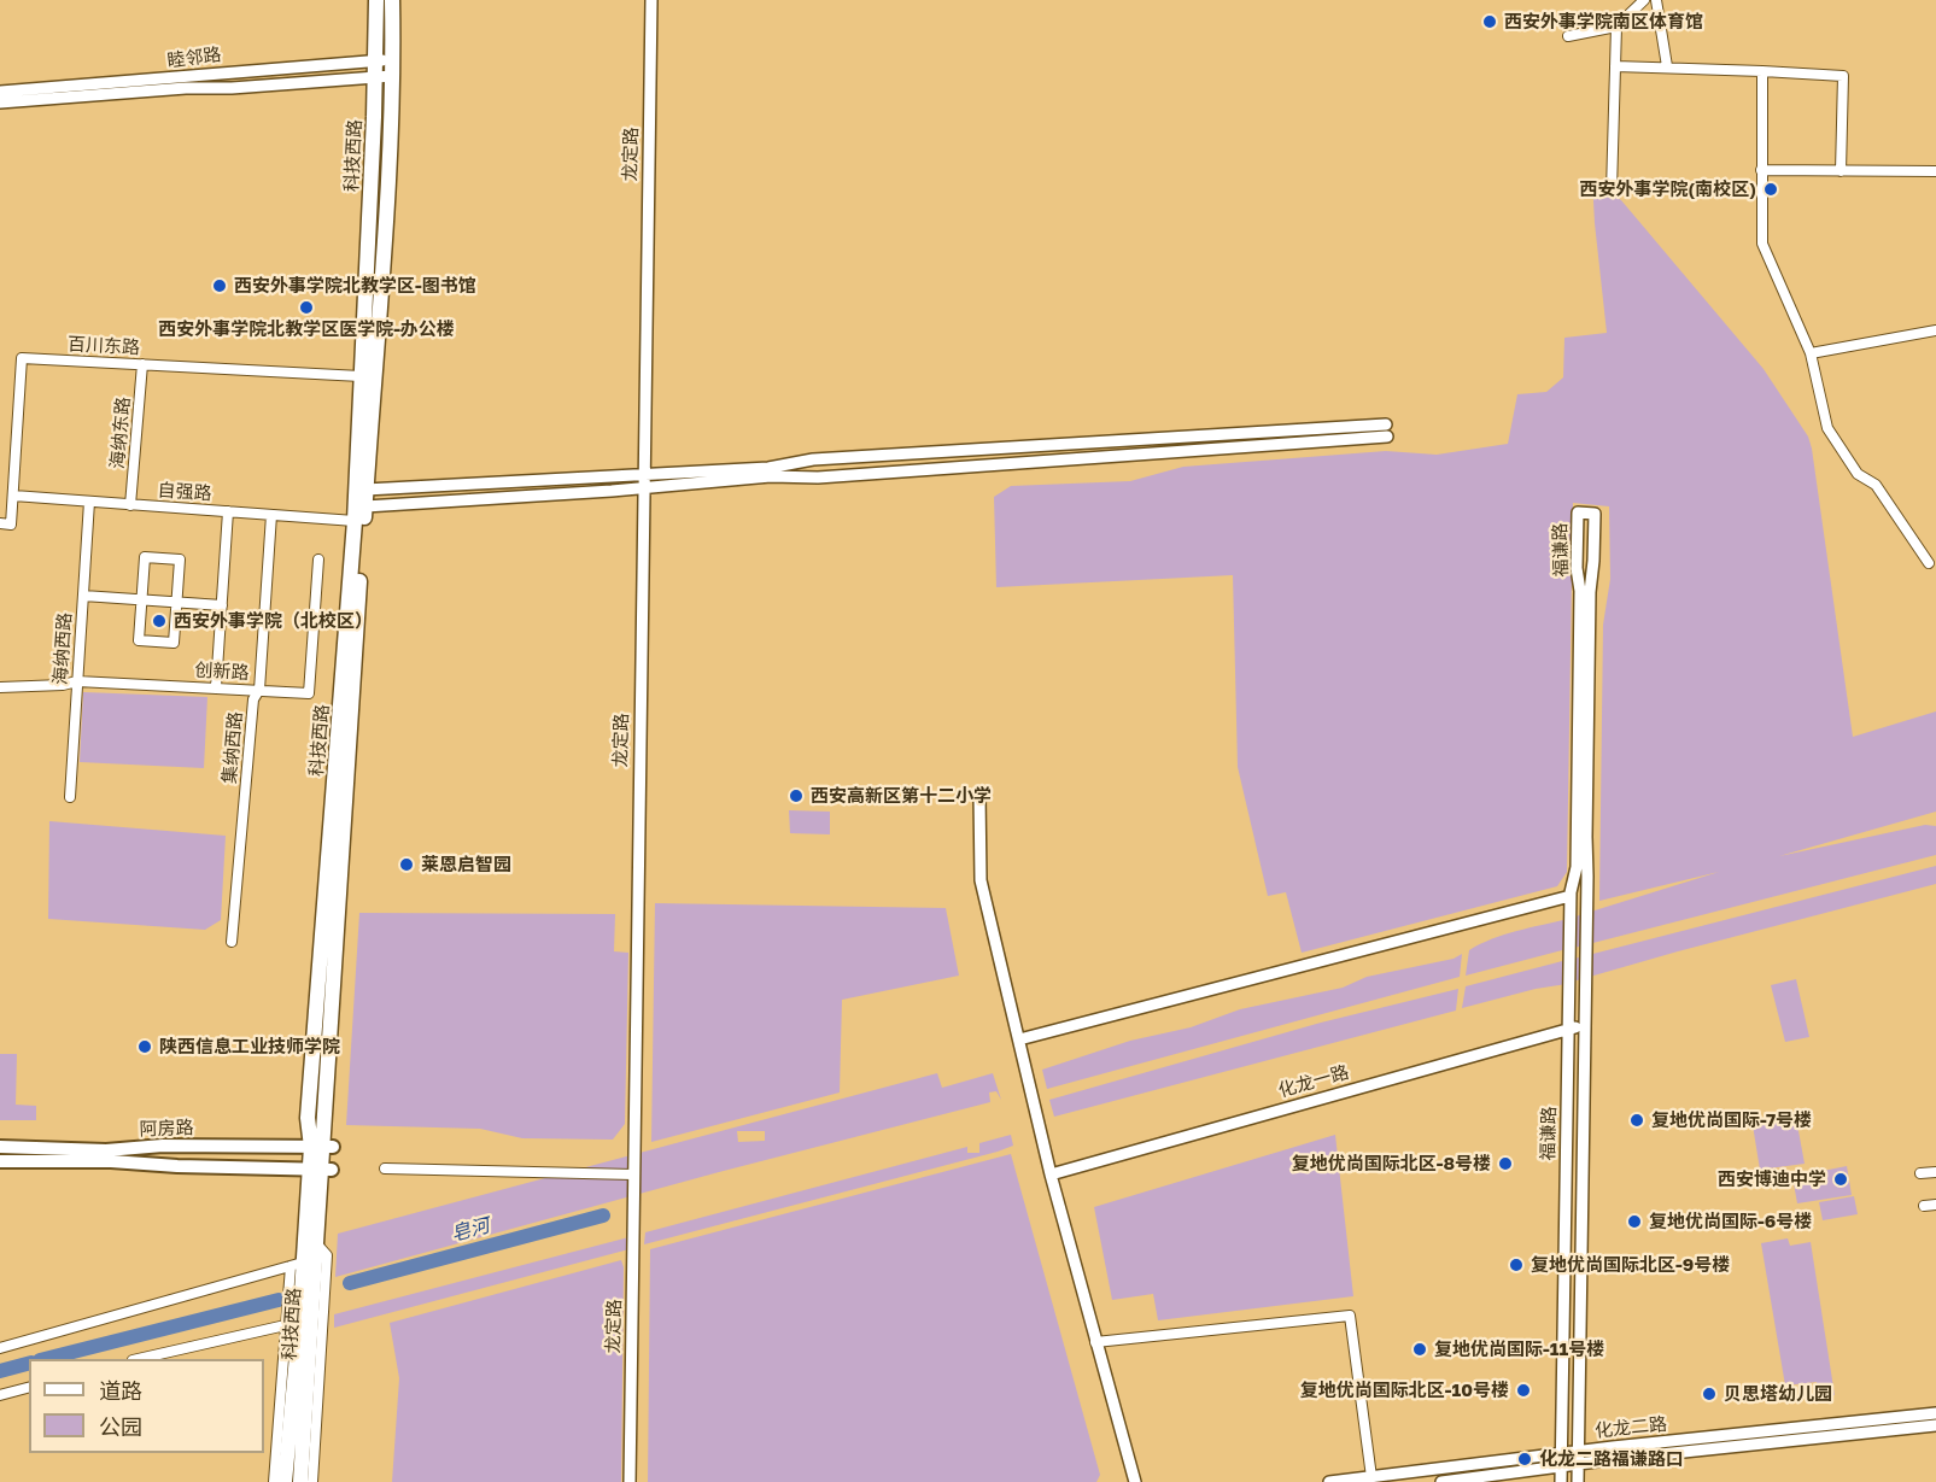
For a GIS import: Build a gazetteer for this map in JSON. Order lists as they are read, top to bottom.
{
  "streets": {
    "main road": ["科技西路", "阿房路"],
    "street": [
      "睦邻路",
      "龙定路",
      "百川东路",
      "海纳东路",
      "自强路",
      "福谦路",
      "海纳西路",
      "创新路",
      "集纳西路",
      "化龙一路",
      "化龙二路"
    ]
  },
  "crossings": [
    ["睦邻路", "科技西路"],
    ["科技西路", "百川东路"],
    ["科技西路", "自强路"],
    ["科技西路", "阿房路"],
    ["百川东路", "海纳东路"],
    ["百川东路", "自强路"],
    ["海纳东路", "自强路"],
    ["自强路", "海纳西路"],
    ["自强路", "集纳西路"],
    ["福谦路", "化龙一路"],
    ["福谦路", "化龙二路"],
    ["海纳西路", "创新路"],
    ["创新路", "集纳西路"]
  ],
  "water": ["皂河"],
  "places": [
    "西安外事学院南区体育馆",
    "西安外事学院(南校区)",
    "西安外事学院北教学区-图书馆",
    "西安外事学院北教学区医学院-办公楼",
    "西安外事学院（北校区）",
    "西安高新区第十二小学",
    "莱恩启智园",
    "陕西信息工业技师学院",
    "复地优尚国际-7号楼",
    "复地优尚国际北区-8号楼",
    "西安博迪中学",
    "复地优尚国际-6号楼",
    "复地优尚国际北区-9号楼",
    "复地优尚国际-11号楼",
    "复地优尚国际北区-10号楼",
    "贝思塔幼儿园",
    "化龙二路福谦路口"
  ],
  "legend": ["道路", "公园"]
}
